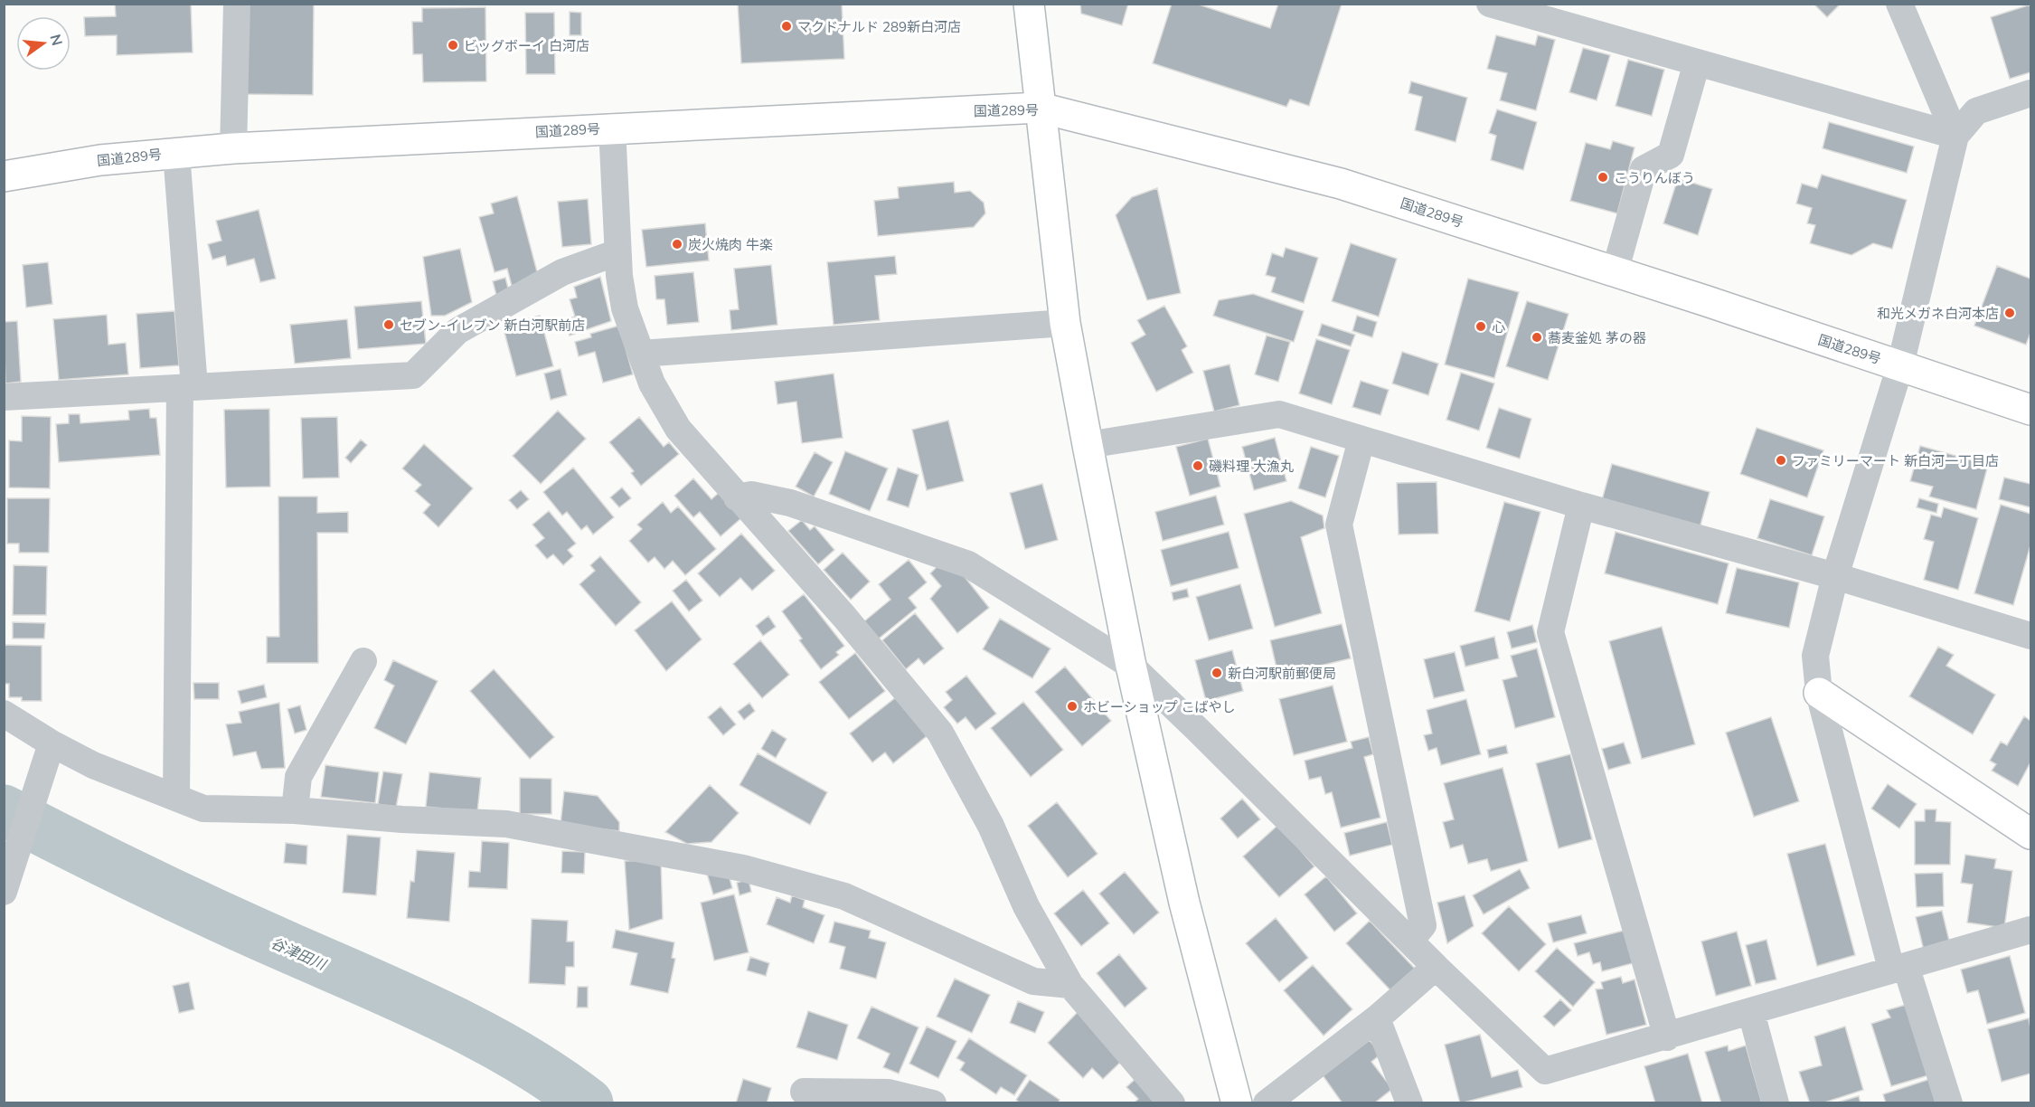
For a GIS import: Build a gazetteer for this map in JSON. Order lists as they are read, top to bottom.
{
  "streets": {
    "main road": ["国道289号"]
  },
  "water": ["谷津田川"],
  "places": [
    "マクドナルド 289新白河店",
    "ビッグボーイ 白河店",
    "こうりんぼう",
    "炭火焼肉 牛楽",
    "和光メガネ白河本店",
    "セブン‐イレブン 新白河駅前店",
    "心",
    "蕎麦釜処 茅の器",
    "ファミリーマート 新白河一丁目店",
    "磯料理 大漁丸",
    "新白河駅前郵便局",
    "ホビーショップ こばやし"
  ],
  "north": "right"
}
